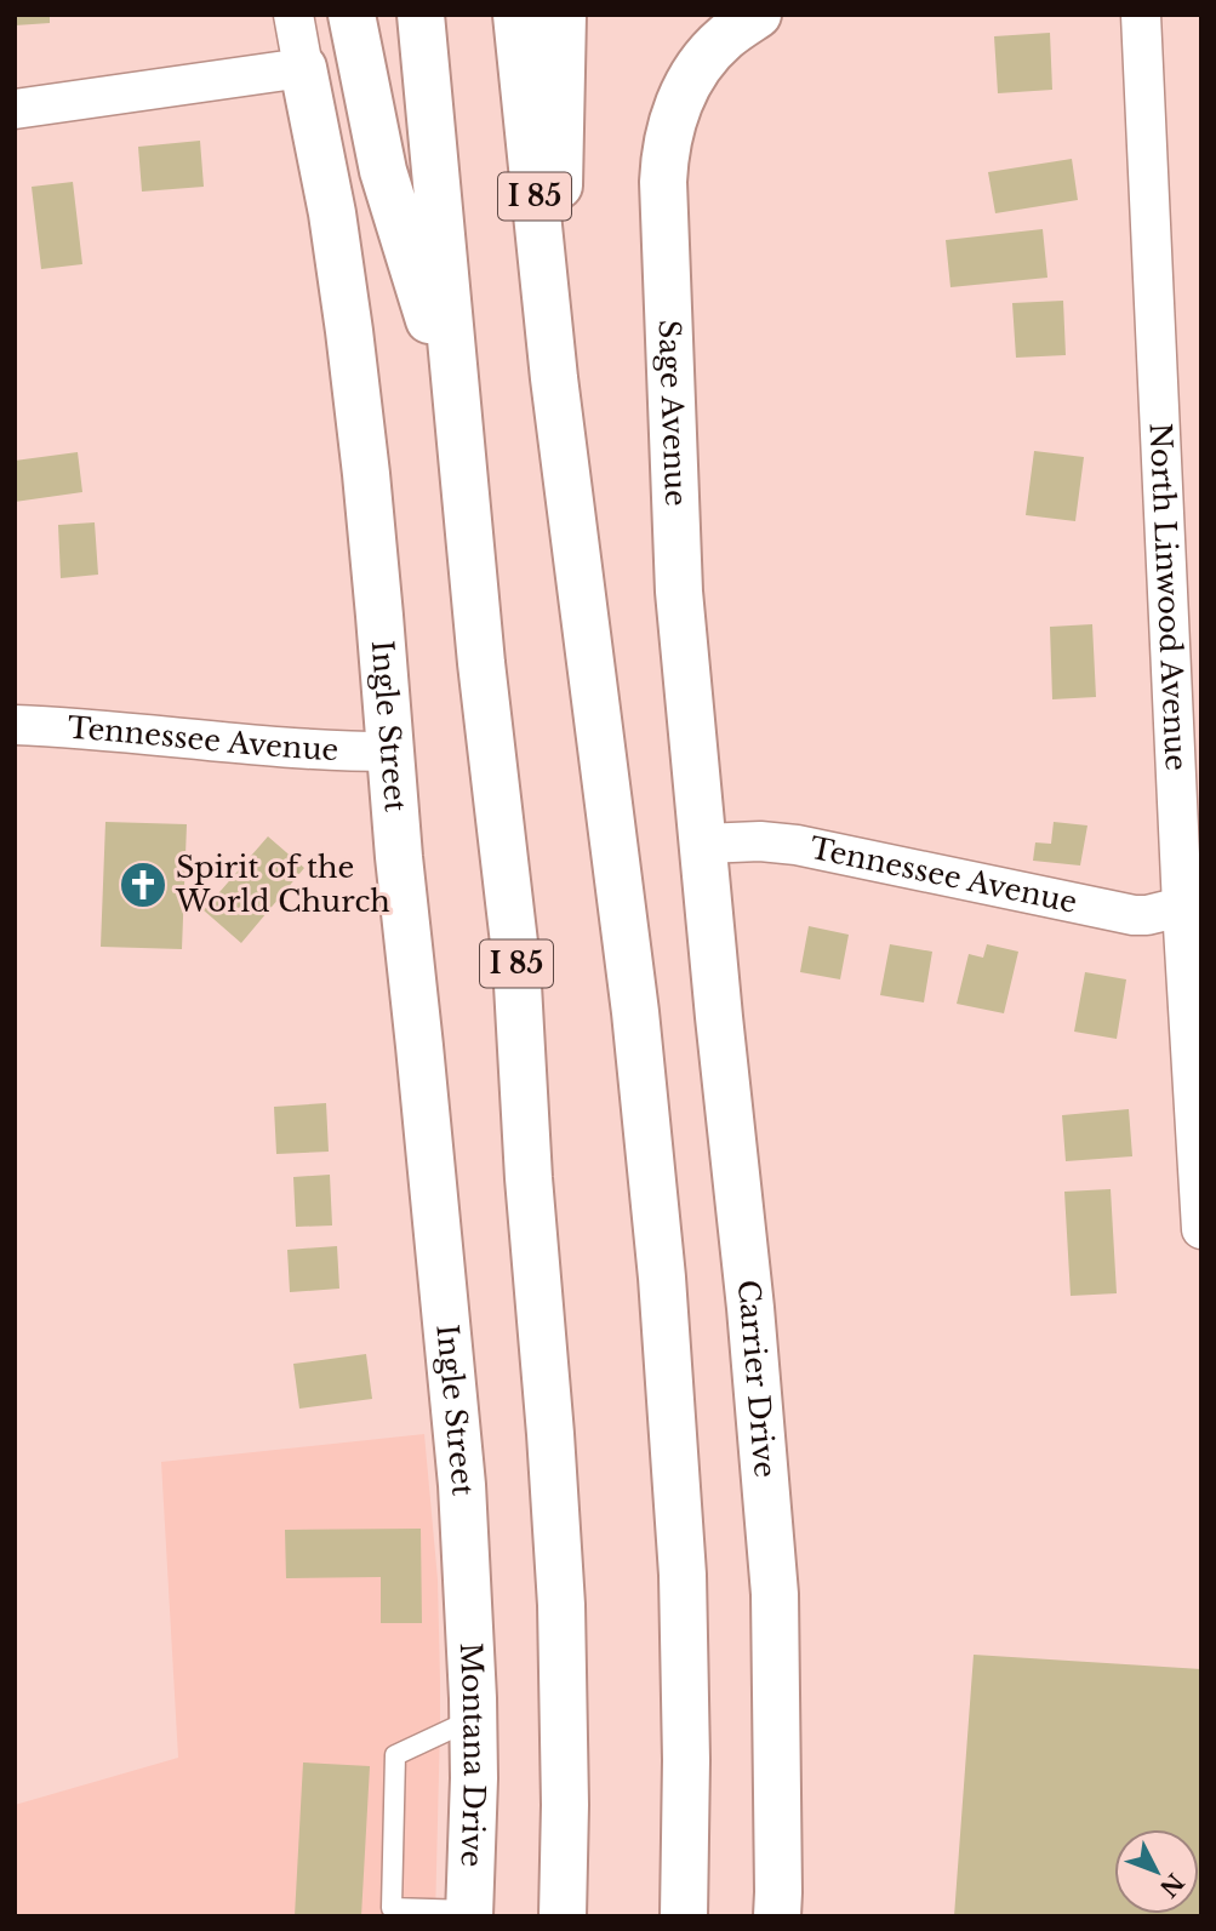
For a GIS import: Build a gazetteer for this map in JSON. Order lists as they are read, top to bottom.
{
  "streets": {
    "main road": [
      "I 85",
      "Sage Avenue",
      "Ingle Street",
      "Carrier Drive",
      "Montana Drive"
    ],
    "street": ["North Linwood Avenue", "Tennessee Avenue"]
  },
  "crossings": [
    ["Sage Avenue", "Tennessee Avenue"],
    ["Sage Avenue", "Carrier Drive"],
    ["North Linwood Avenue", "Tennessee Avenue"],
    ["Ingle Street", "Tennessee Avenue"],
    ["Ingle Street", "Montana Drive"],
    ["Tennessee Avenue", "Carrier Drive"]
  ],
  "places": {
    "church": ["Spirit of the World Church"]
  },
  "north": "bottom right"
}
